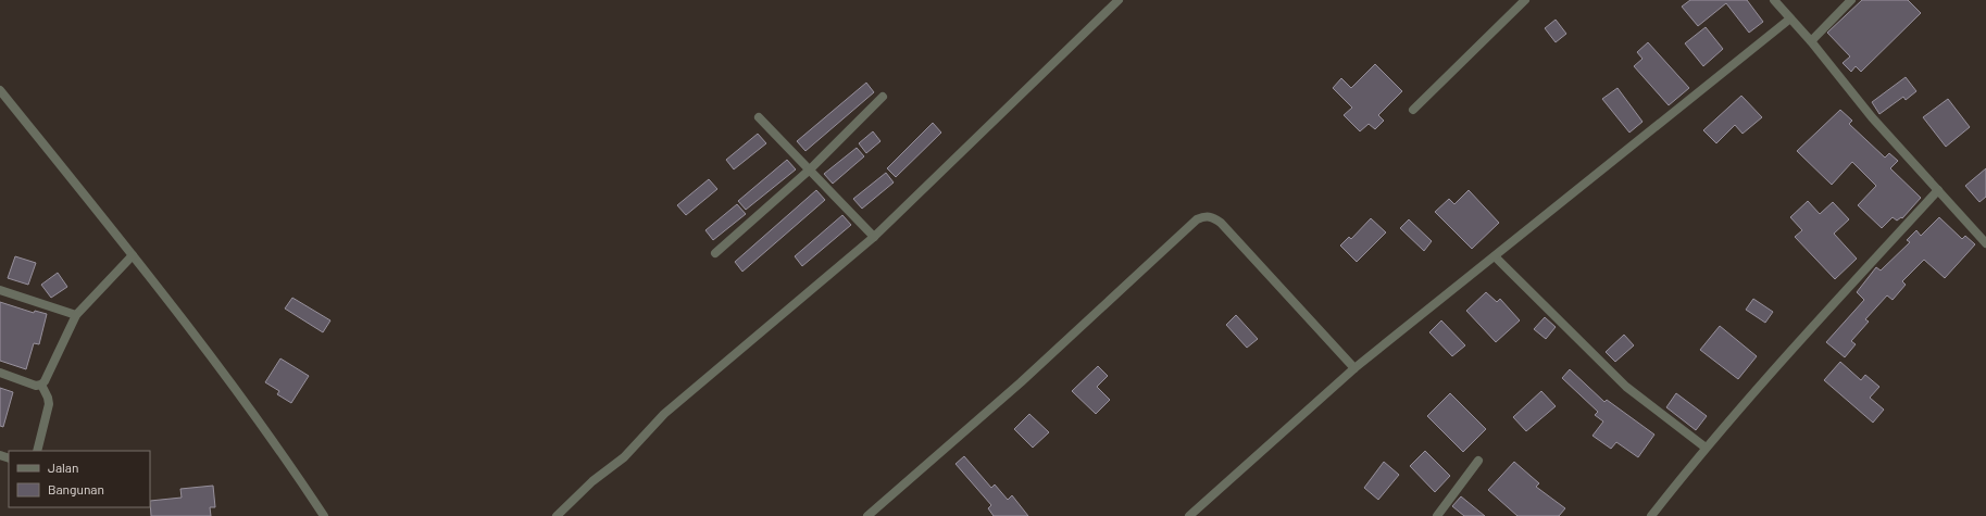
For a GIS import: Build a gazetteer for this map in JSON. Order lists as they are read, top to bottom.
{
  "legend": ["Jalan", "Bangunan"]
}
